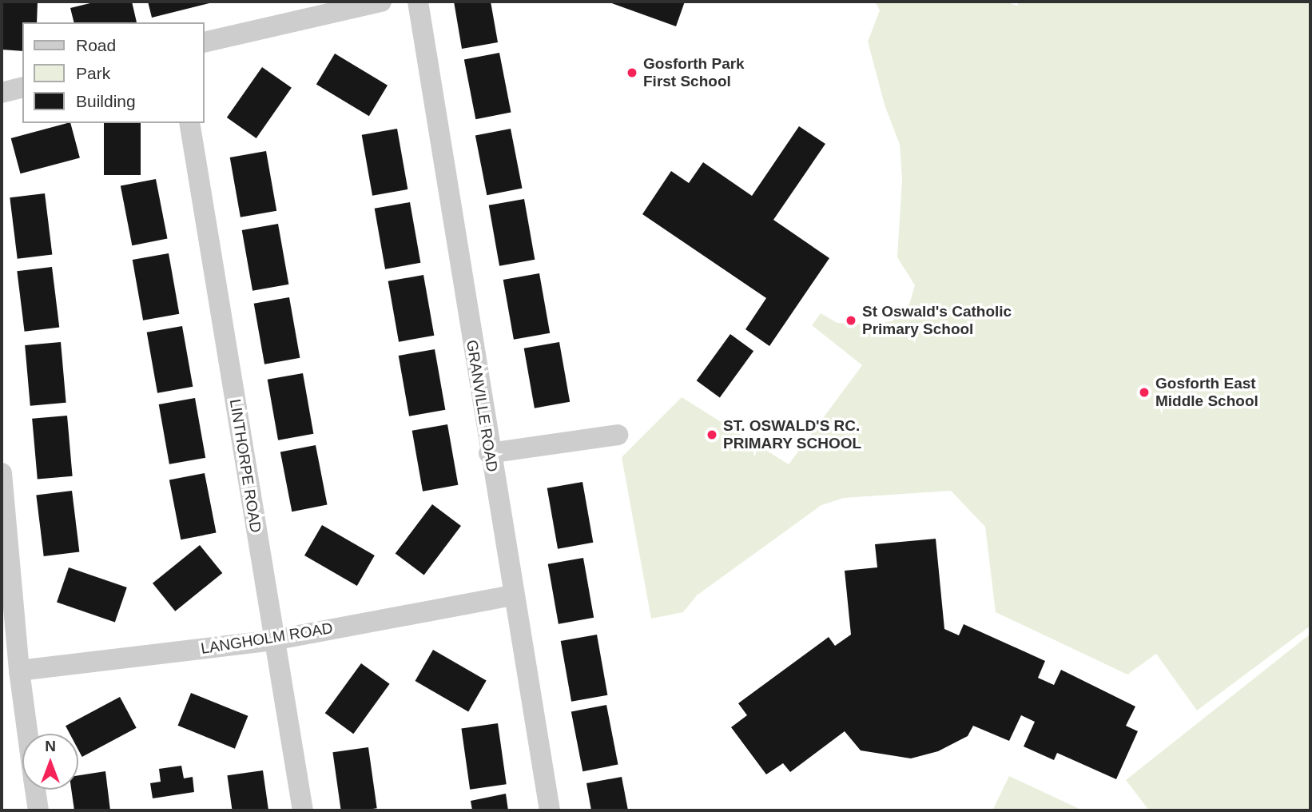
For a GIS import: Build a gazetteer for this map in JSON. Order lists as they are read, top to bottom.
{
  "streets": {
    "street": ["GRANVILLE ROAD", "LINTHORPE ROAD", "LANGHOLM ROAD"]
  },
  "crossings": [
    ["GRANVILLE ROAD", "LANGHOLM ROAD"],
    ["LINTHORPE ROAD", "LANGHOLM ROAD"]
  ],
  "places": [
    "Gosforth Park First School",
    "St Oswald's Catholic Primary School",
    "Gosforth East Middle School",
    "ST. OSWALD'S RC. PRIMARY SCHOOL"
  ],
  "legend": ["Road", "Park", "Building"],
  "north": "top"
}
